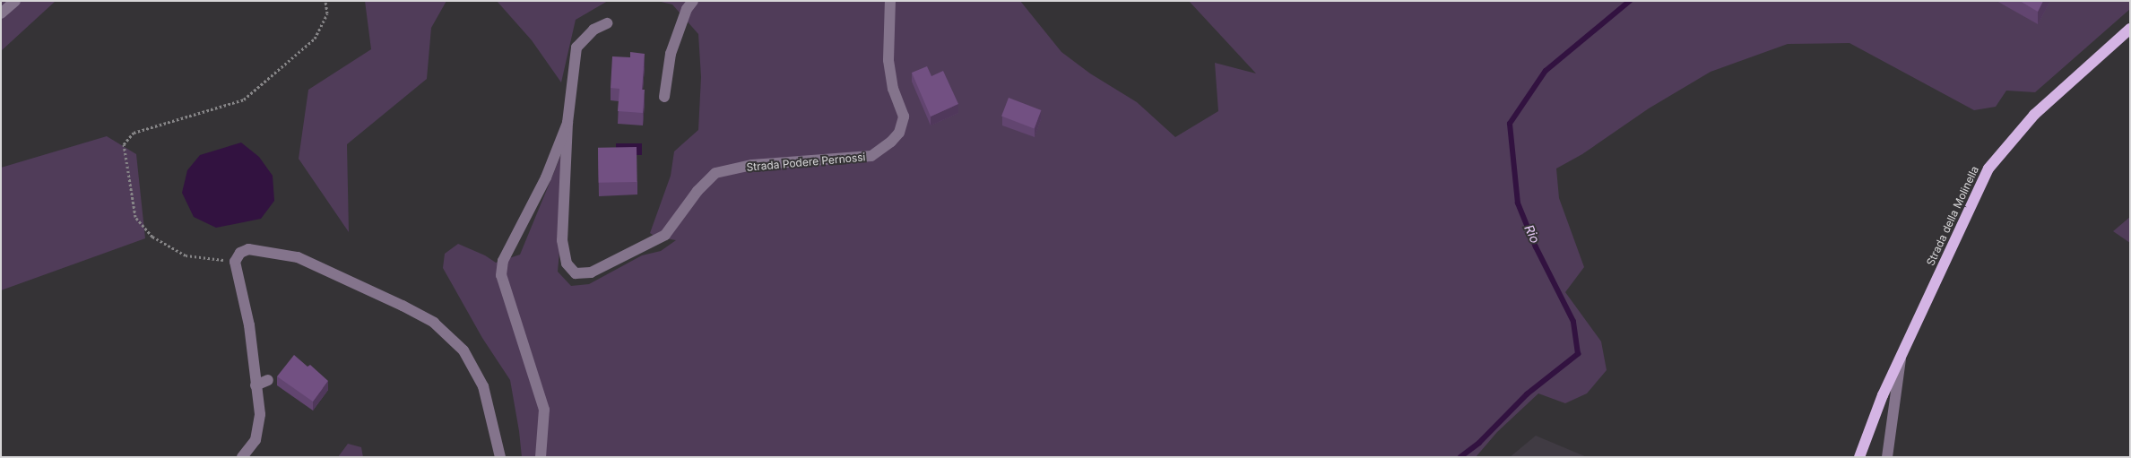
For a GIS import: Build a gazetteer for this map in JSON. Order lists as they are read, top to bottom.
{
  "streets": {
    "main road": ["Strada della Molinella"],
    "lane": ["Strada Podere Pernossi"]
  },
  "water": ["Rio"]
}
